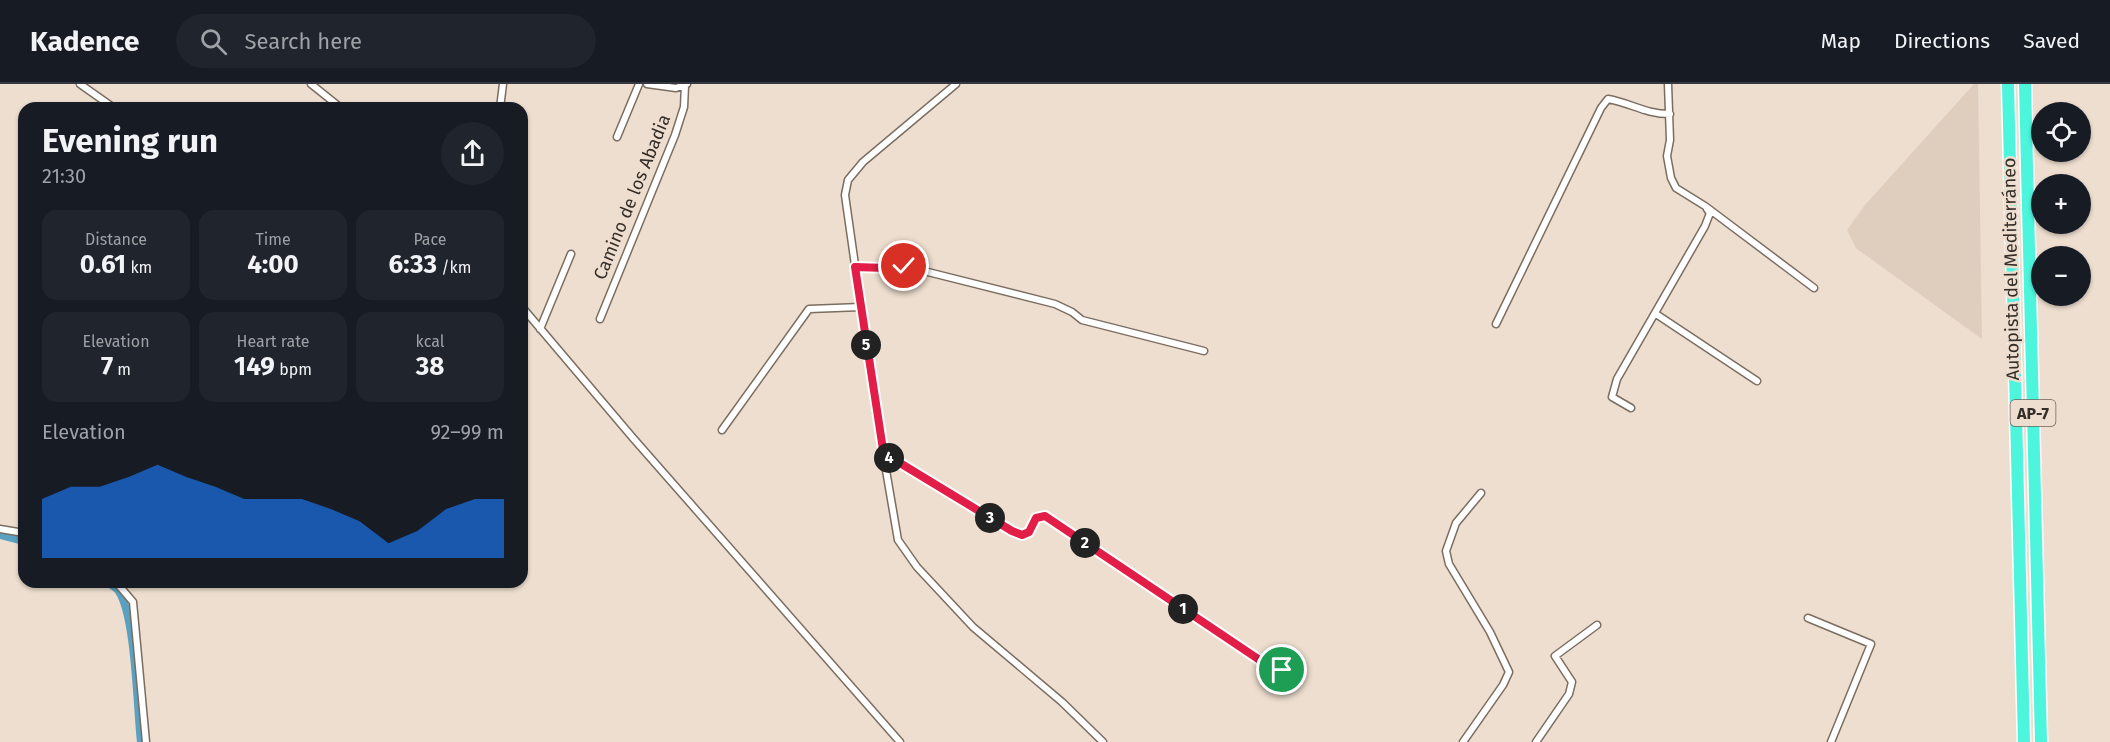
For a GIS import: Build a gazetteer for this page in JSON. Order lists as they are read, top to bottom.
{
  "streets": {
    "highway": ["Autopista del Mediterráneo", "AP-7"],
    "street": ["Camino de los Abadia"]
  },
  "page": {
    "header": "Kadence",
    "search": "Search here",
    "nav": ["Map", "Directions", "Saved"],
    "map_buttons": ["+", "−"],
    "heading": ["Evening run", "21:30"],
    "stats": [
      ["Distance", "0.61 km"],
      ["Time", "4:00"],
      ["Pace", "6:33 /km"],
      ["Elevation", "7 m"],
      ["Heart rate", "149 bpm"],
      ["kcal", "38"]
    ],
    "pins": [
      "5",
      "4",
      "3",
      "2",
      "1"
    ],
    "chart": ["Elevation", "92–99 m"]
  }
}
